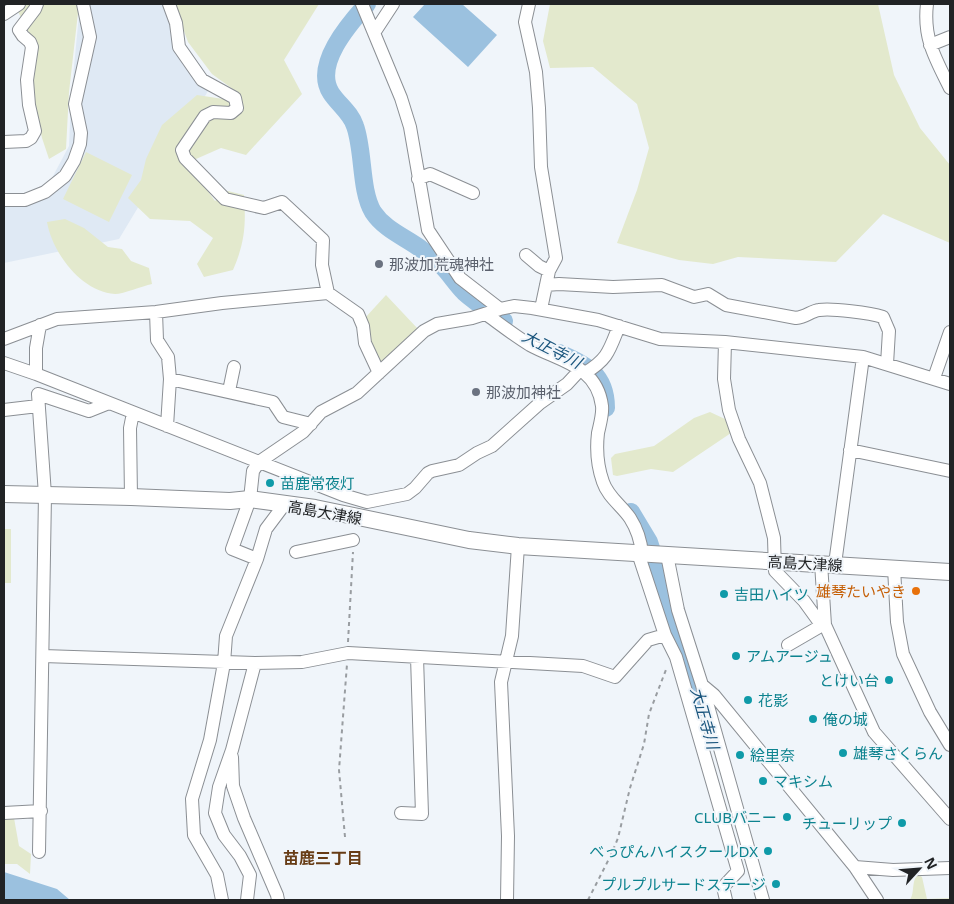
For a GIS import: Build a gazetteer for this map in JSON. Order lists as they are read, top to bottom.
{
  "streets": {
    "main road": ["高島大津線"]
  },
  "districts": ["苗鹿三丁目"],
  "water": ["大正寺川"],
  "places": [
    "那波加荒魂神社",
    "那波加神社",
    "苗鹿常夜灯",
    "雄琴たいやき",
    "吉田ハイツ",
    "アムアージュ",
    "とけい台",
    "花影",
    "俺の城",
    "雄琴さくらん",
    "絵里奈",
    "マキシム",
    "CLUBバニー",
    "チューリップ",
    "べっぴんハイスクールDX",
    "プルプルサードステージ"
  ],
  "north": "top right"
}
